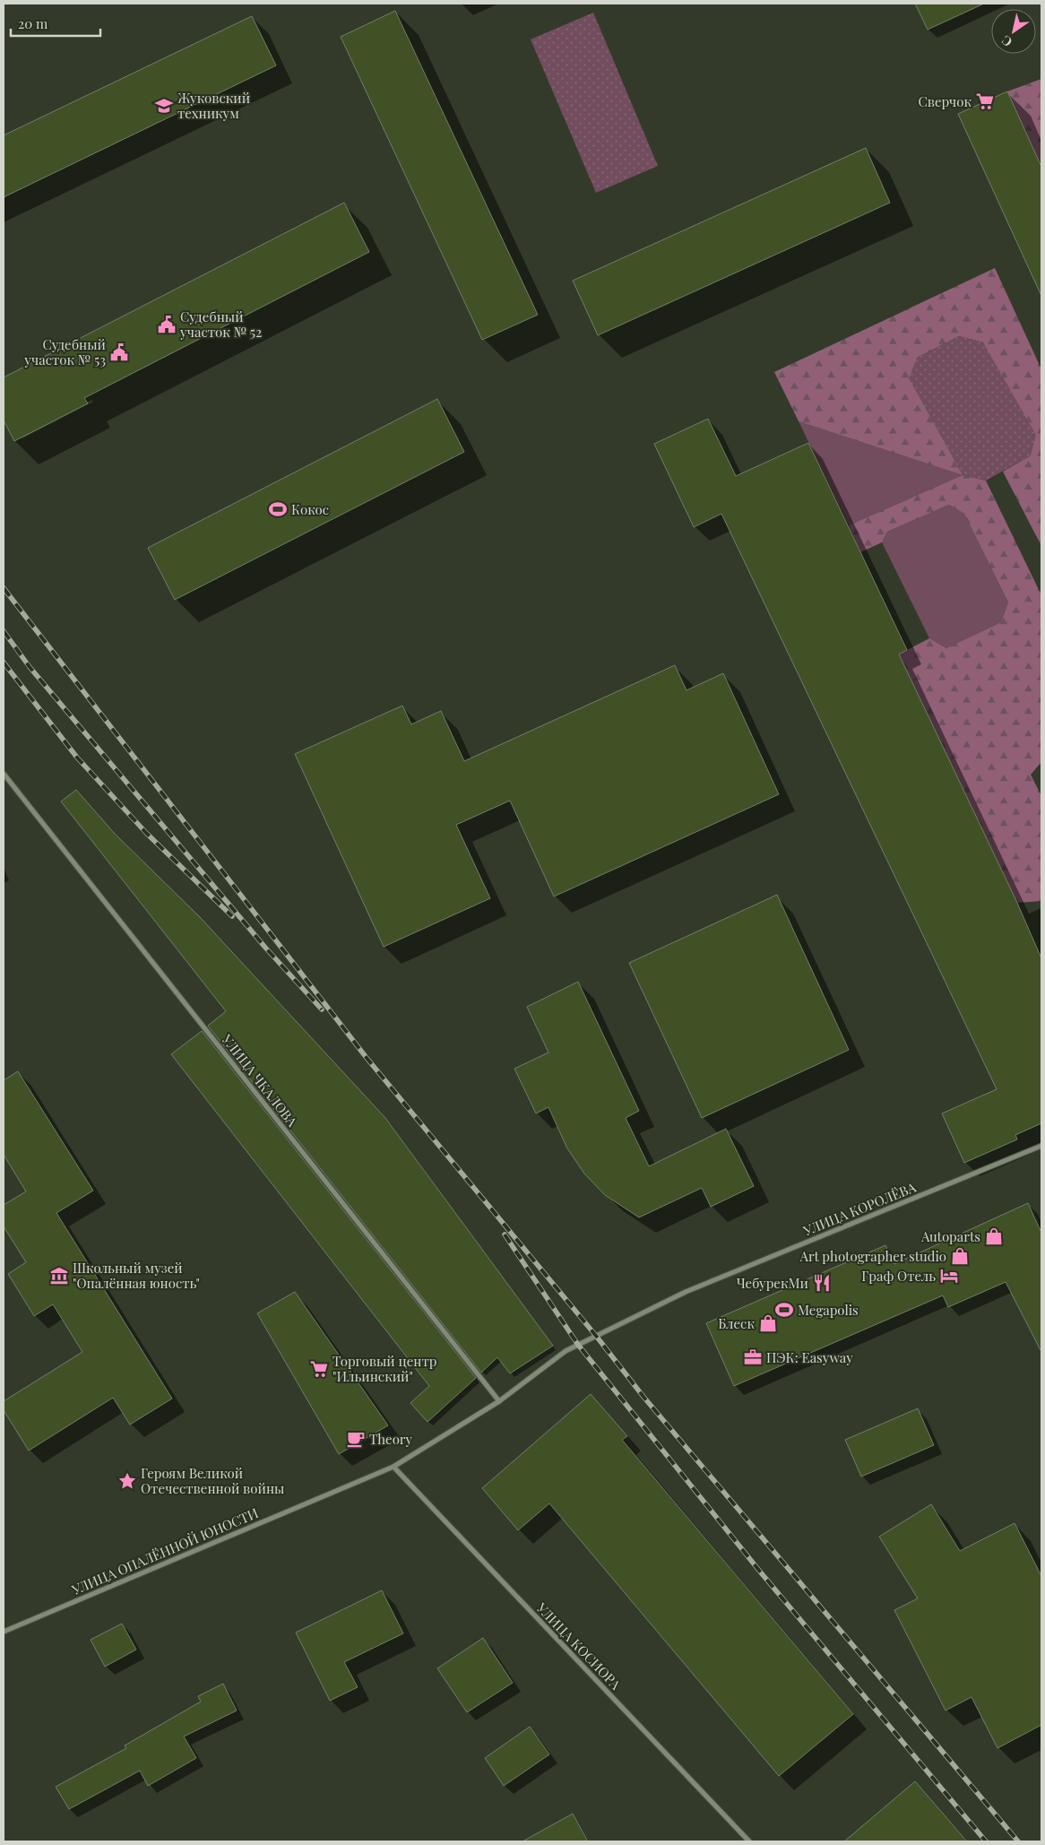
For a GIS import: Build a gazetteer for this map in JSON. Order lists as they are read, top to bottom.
{
  "streets": {
    "street": [
      "УЛИЦА ЧКАЛОВА",
      "УЛИЦА КОРОЛЁВА",
      "УЛИЦА ОПАЛЁННОЙ ЮНОСТИ",
      "УЛИЦА КОСИОРА"
    ]
  },
  "crossings": [
    ["УЛИЦА ЧКАЛОВА", "УЛИЦА КОРОЛЁВА"],
    ["УЛИЦА ЧКАЛОВА", "УЛИЦА ОПАЛЁННОЙ ЮНОСТИ"],
    ["УЛИЦА КОРОЛЁВА", "УЛИЦА ОПАЛЁННОЙ ЮНОСТИ"],
    ["УЛИЦА ОПАЛЁННОЙ ЮНОСТИ", "УЛИЦА КОСИОРА"]
  ],
  "places": {
    "supermarket": ["Сверчок", "Торговый центр \"Ильинский\""],
    "school or university": ["Жуковский техникум"],
    "public building": ["Судебный участок № 52", "Судебный участок № 53"],
    "sports": ["Кокос", "Megapolis"],
    "shop": ["Autoparts", "Art photographer studio", "Блеск"],
    "museum": ["Школьный музей \"Опалённая юность\""],
    "hotel": ["Граф Отель"],
    "restaurant": ["ЧебурекМи"],
    "office": ["ПЭК: Easyway"],
    "cafe": ["Theory"],
    "place": ["Героям Великой Отечественной войны"]
  },
  "scale_bar": "20 m",
  "north": "bottom left"
}
